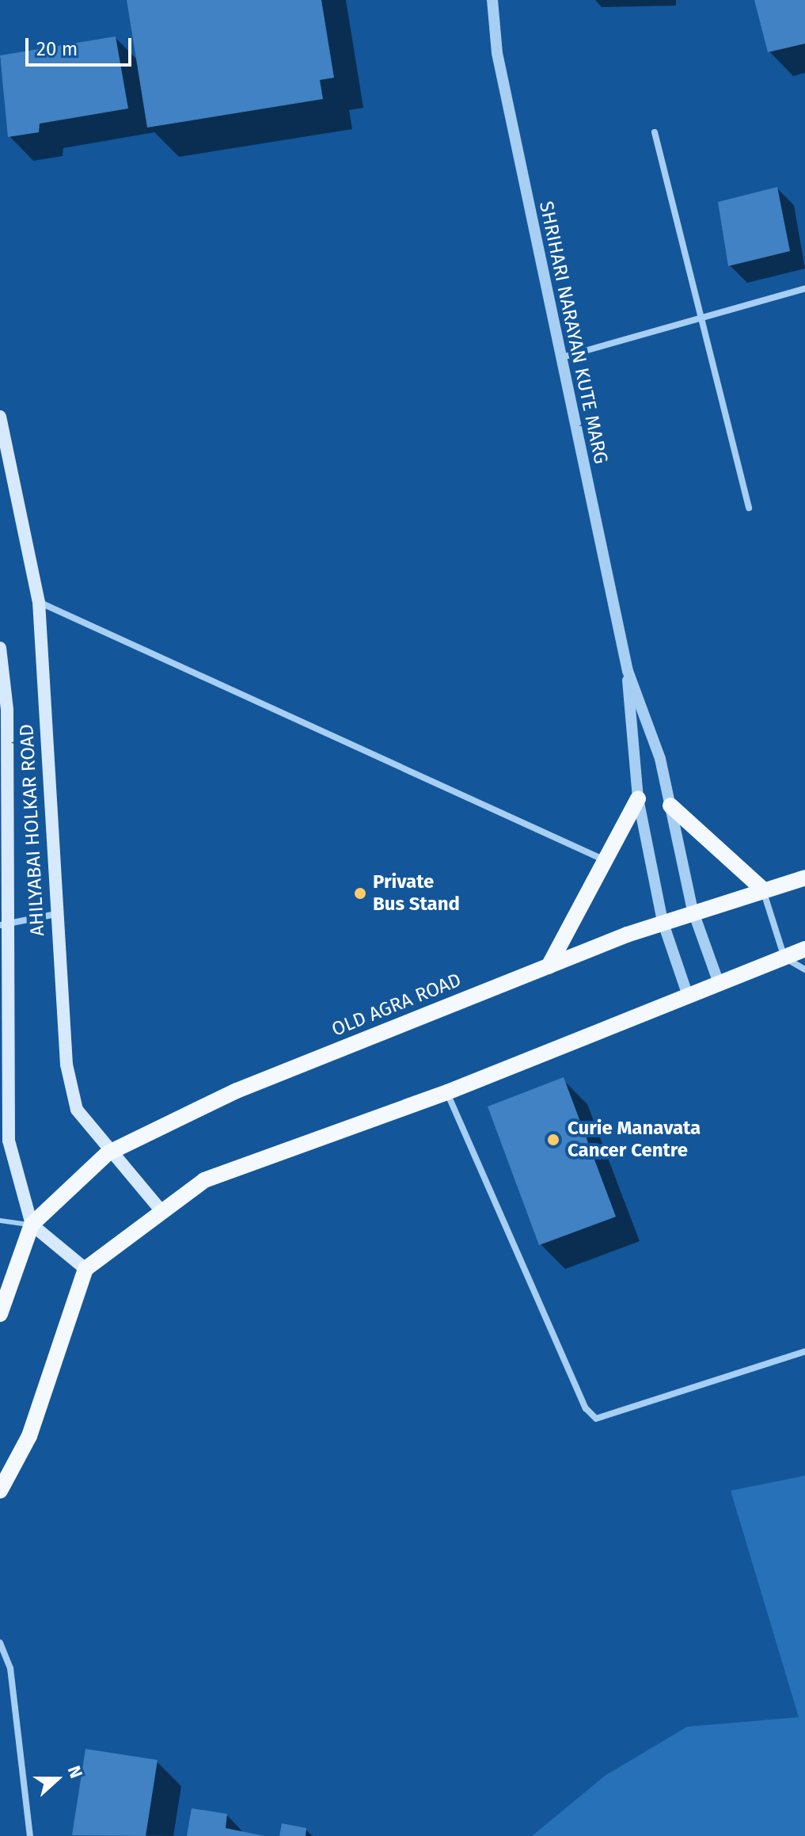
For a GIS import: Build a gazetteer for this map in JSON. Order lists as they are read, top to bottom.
{
  "streets": {
    "main road": ["AHILYABAI HOLKAR ROAD", "OLD AGRA ROAD"],
    "street": ["SHRIHARI NARAYAN KUTE MARG"]
  },
  "crossings": [
    ["SHRIHARI NARAYAN KUTE MARG", "OLD AGRA ROAD"],
    ["AHILYABAI HOLKAR ROAD", "OLD AGRA ROAD"]
  ],
  "places": ["Private Bus Stand", "Curie Manavata Cancer Centre"],
  "scale_bar": "20 m",
  "north": "right"
}
